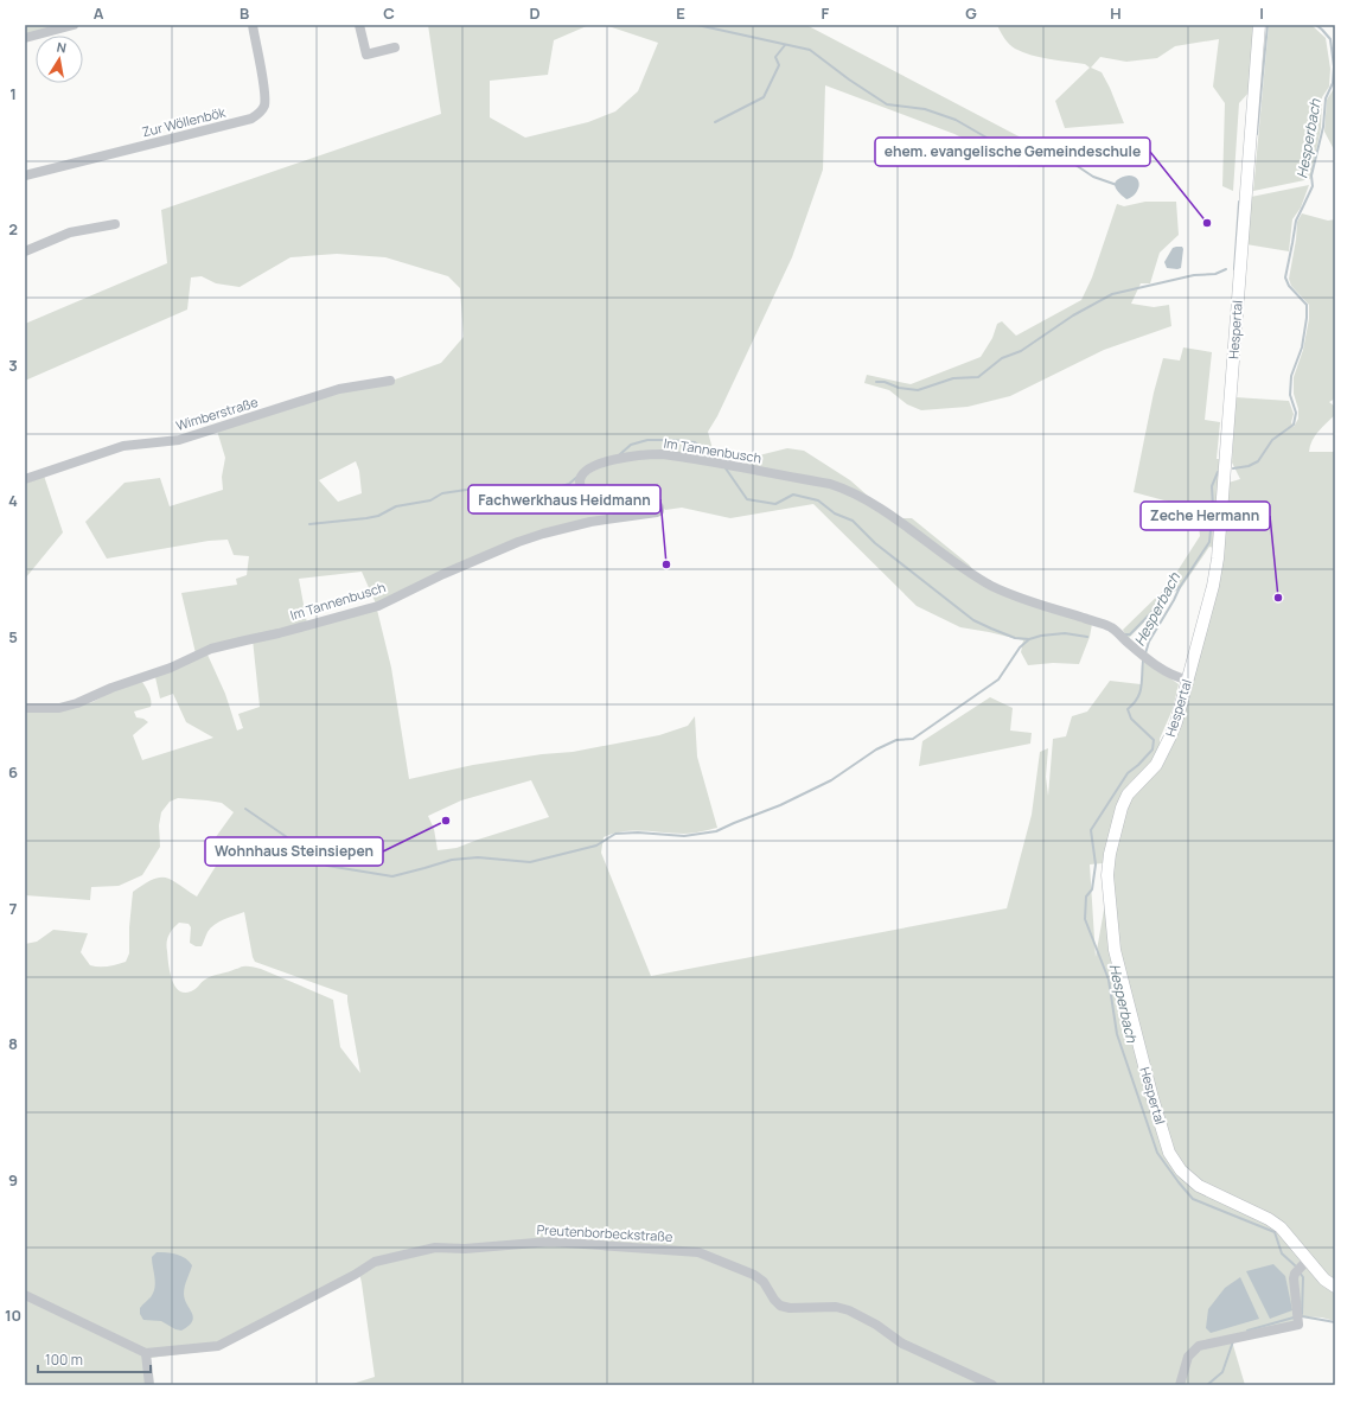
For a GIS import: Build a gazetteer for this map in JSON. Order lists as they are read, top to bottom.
{
  "streets": {
    "main road": ["Hespertal"],
    "street": [
      "Zur Wöllenbök",
      "Wimberstraße",
      "Im Tannenbusch",
      "Preutenborbeckstraße"
    ]
  },
  "crossings": [
    ["Hespertal", "Im Tannenbusch"]
  ],
  "water": ["Hesperbach"],
  "places": [
    "ehem. evangelische Gemeindeschule",
    "Fachwerkhaus Heidmann",
    "Zeche Hermann",
    "Wohnhaus Steinsiepen"
  ],
  "scale_bar": "100 m",
  "north": "top",
  "grid": {
    "columns": [
      "A",
      "B",
      "C",
      "D",
      "E",
      "F",
      "G",
      "H",
      "I"
    ],
    "rows": [
      "1",
      "2",
      "3",
      "4",
      "5",
      "6",
      "7",
      "8",
      "9",
      "10"
    ]
  }
}
